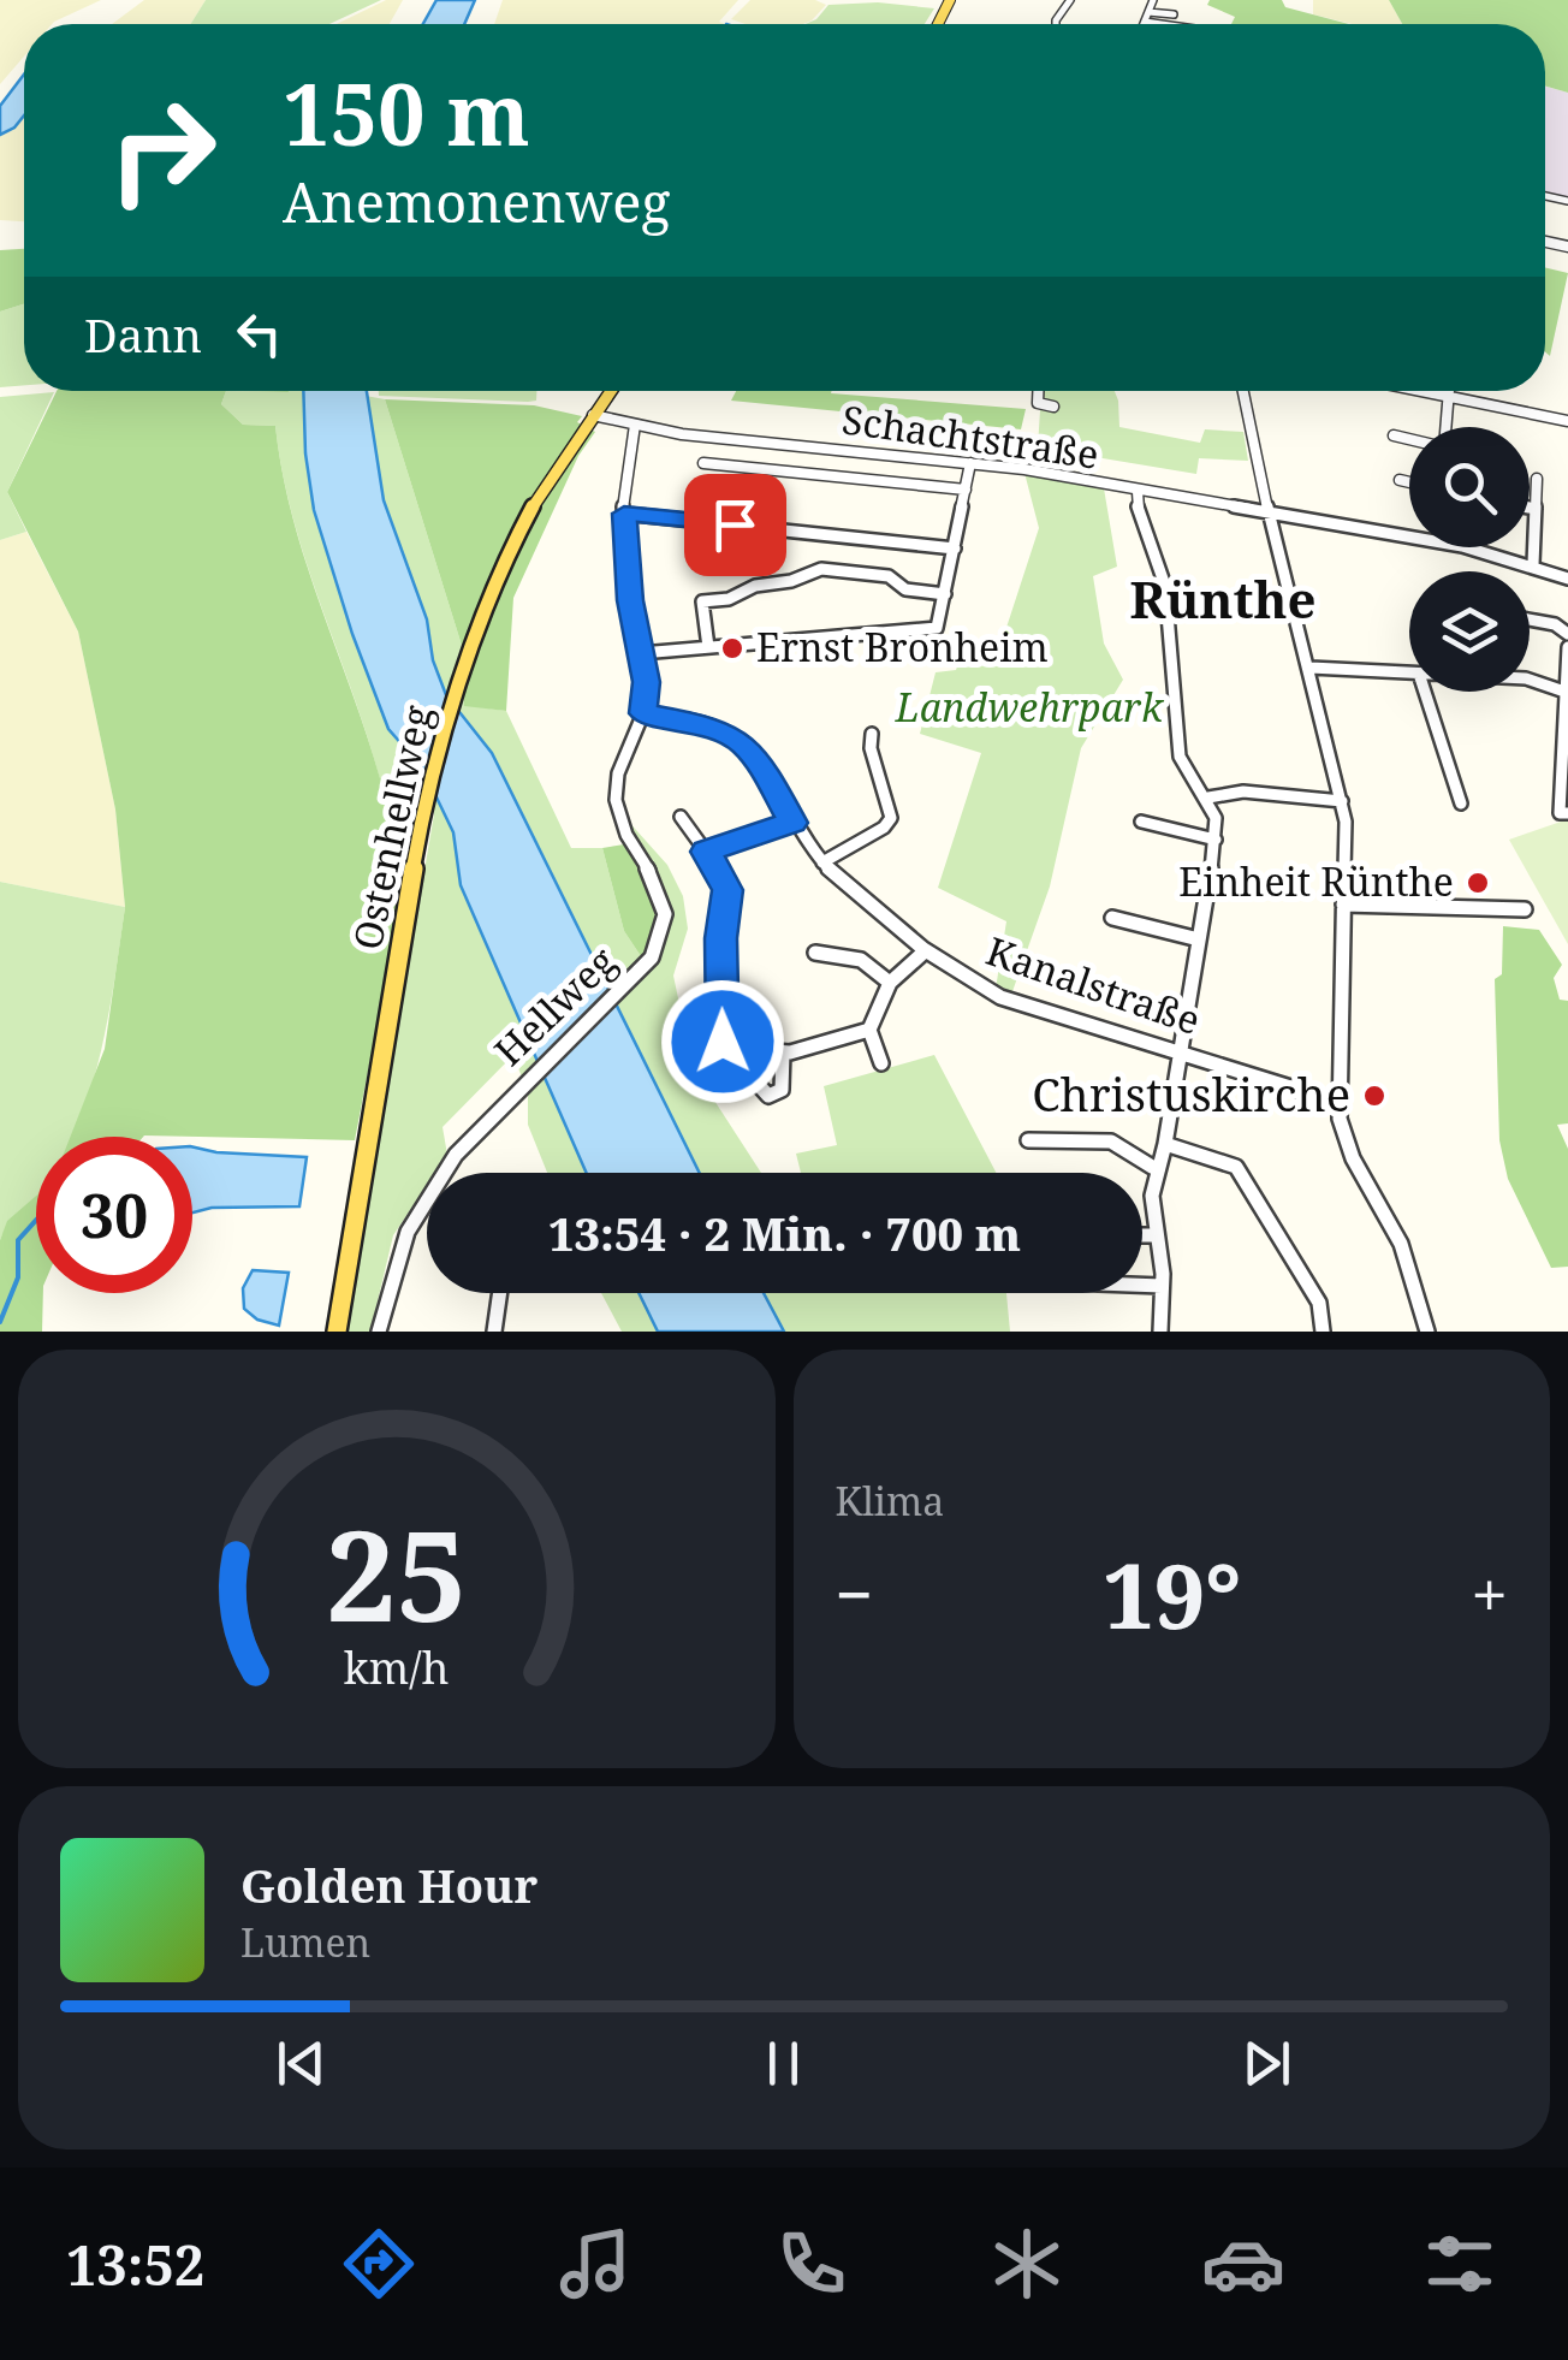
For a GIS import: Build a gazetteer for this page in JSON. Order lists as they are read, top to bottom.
{
  "streets": {
    "main road": ["Ostenhellweg"],
    "street": ["Schachtstraße", "Kanalstraße", "Hellweg"]
  },
  "crossings": [
    ["Schachtstraße", "Ostenhellweg"],
    ["Schachtstraße", "Hellweg"],
    ["Kanalstraße", "Hellweg"]
  ],
  "districts": ["Rünthe"],
  "parks": ["Landwehrpark"],
  "places": ["Ernst Bronheim", "Einheit Rünthe", "Christuskirche"],
  "page": {
    "turn": ["150 m", "Anemonenweg"],
    "then": "Dann",
    "limit": "30",
    "trip": "13:54 · 2 Min. · 700 m",
    "tile": "Klima",
    "heat": ["−", "19°", "+"],
    "song": ["Golden Hour", "Lumen"],
    "tabs": "13:52",
    "gauge": ["25", "km/h"]
  }
}
